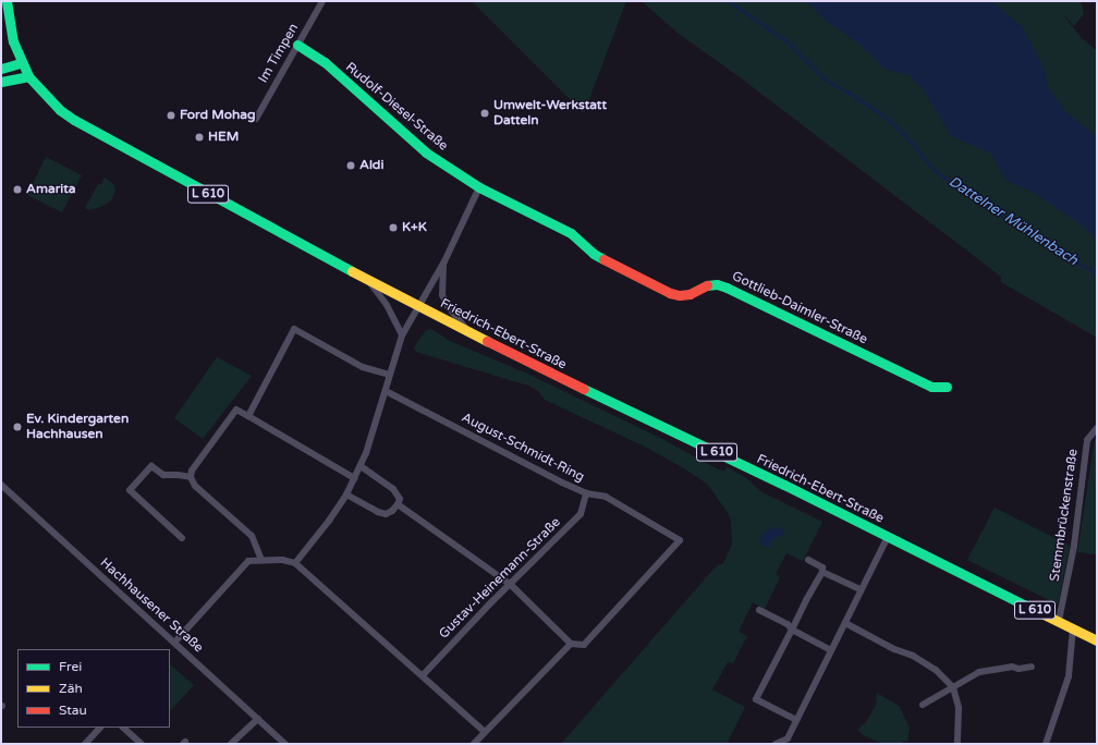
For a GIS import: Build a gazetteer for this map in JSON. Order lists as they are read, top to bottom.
{
  "streets": {
    "main road": [
      "Rudolf-Diesel-Straße",
      "L 610",
      "Gottlieb-Daimler-Straße",
      "Friedrich-Ebert-Straße"
    ],
    "street": [
      "Im Timpen",
      "August-Schmidt-Ring",
      "Stemmbrückenstraße",
      "Gustav-Heinemann-Straße",
      "Hachhausener Straße"
    ]
  },
  "crossings": [
    ["Im Timpen", "Rudolf-Diesel-Straße"],
    ["Rudolf-Diesel-Straße", "Gottlieb-Daimler-Straße"],
    ["L 610", "Friedrich-Ebert-Straße"],
    ["Friedrich-Ebert-Straße", "Stemmbrückenstraße"],
    ["August-Schmidt-Ring", "Gustav-Heinemann-Straße"]
  ],
  "water": ["Dattelner Mühlenbach"],
  "places": [
    "Umwelt-Werkstatt Datteln",
    "Ford Mohag",
    "HEM",
    "Aldi",
    "Amarita",
    "K+K",
    "Ev. Kindergarten Hachhausen"
  ],
  "legend": ["Frei", "Zäh", "Stau"]
}
